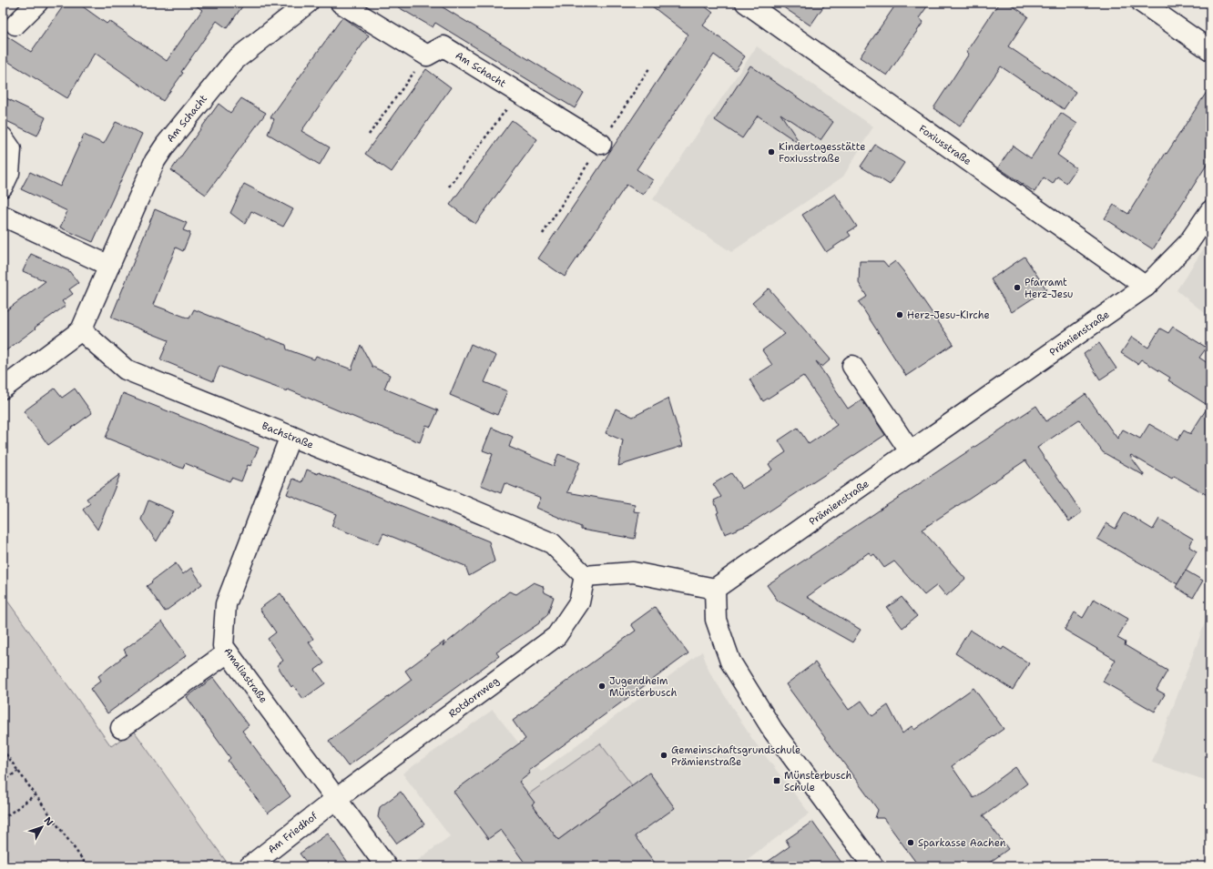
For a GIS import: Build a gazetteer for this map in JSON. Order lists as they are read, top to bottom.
{
  "streets": {
    "street": [
      "Am Schacht",
      "Foxiusstraße",
      "Prämienstraße",
      "Bachstraße",
      "Amaliastraße",
      "Rotdornweg",
      "Am Friedhof"
    ]
  },
  "crossings": [
    ["Am Schacht", "Bachstraße"],
    ["Foxiusstraße", "Prämienstraße"],
    ["Bachstraße", "Amaliastraße"],
    ["Bachstraße", "Rotdornweg"],
    ["Amaliastraße", "Rotdornweg"],
    ["Amaliastraße", "Am Friedhof"],
    ["Rotdornweg", "Am Friedhof"]
  ],
  "places": {
    "other": [
      "Kindertagesstätte Foxiusstraße",
      "Pfarramt Herz-Jesu",
      "Herz-Jesu-Kirche",
      "Jugendheim Münsterbusch",
      "Gemeinschaftsgrundschule Prämienstraße",
      "Sparkasse Aachen"
    ],
    "transit": ["Münsterbusch Schule"]
  },
  "north": "top right"
}
